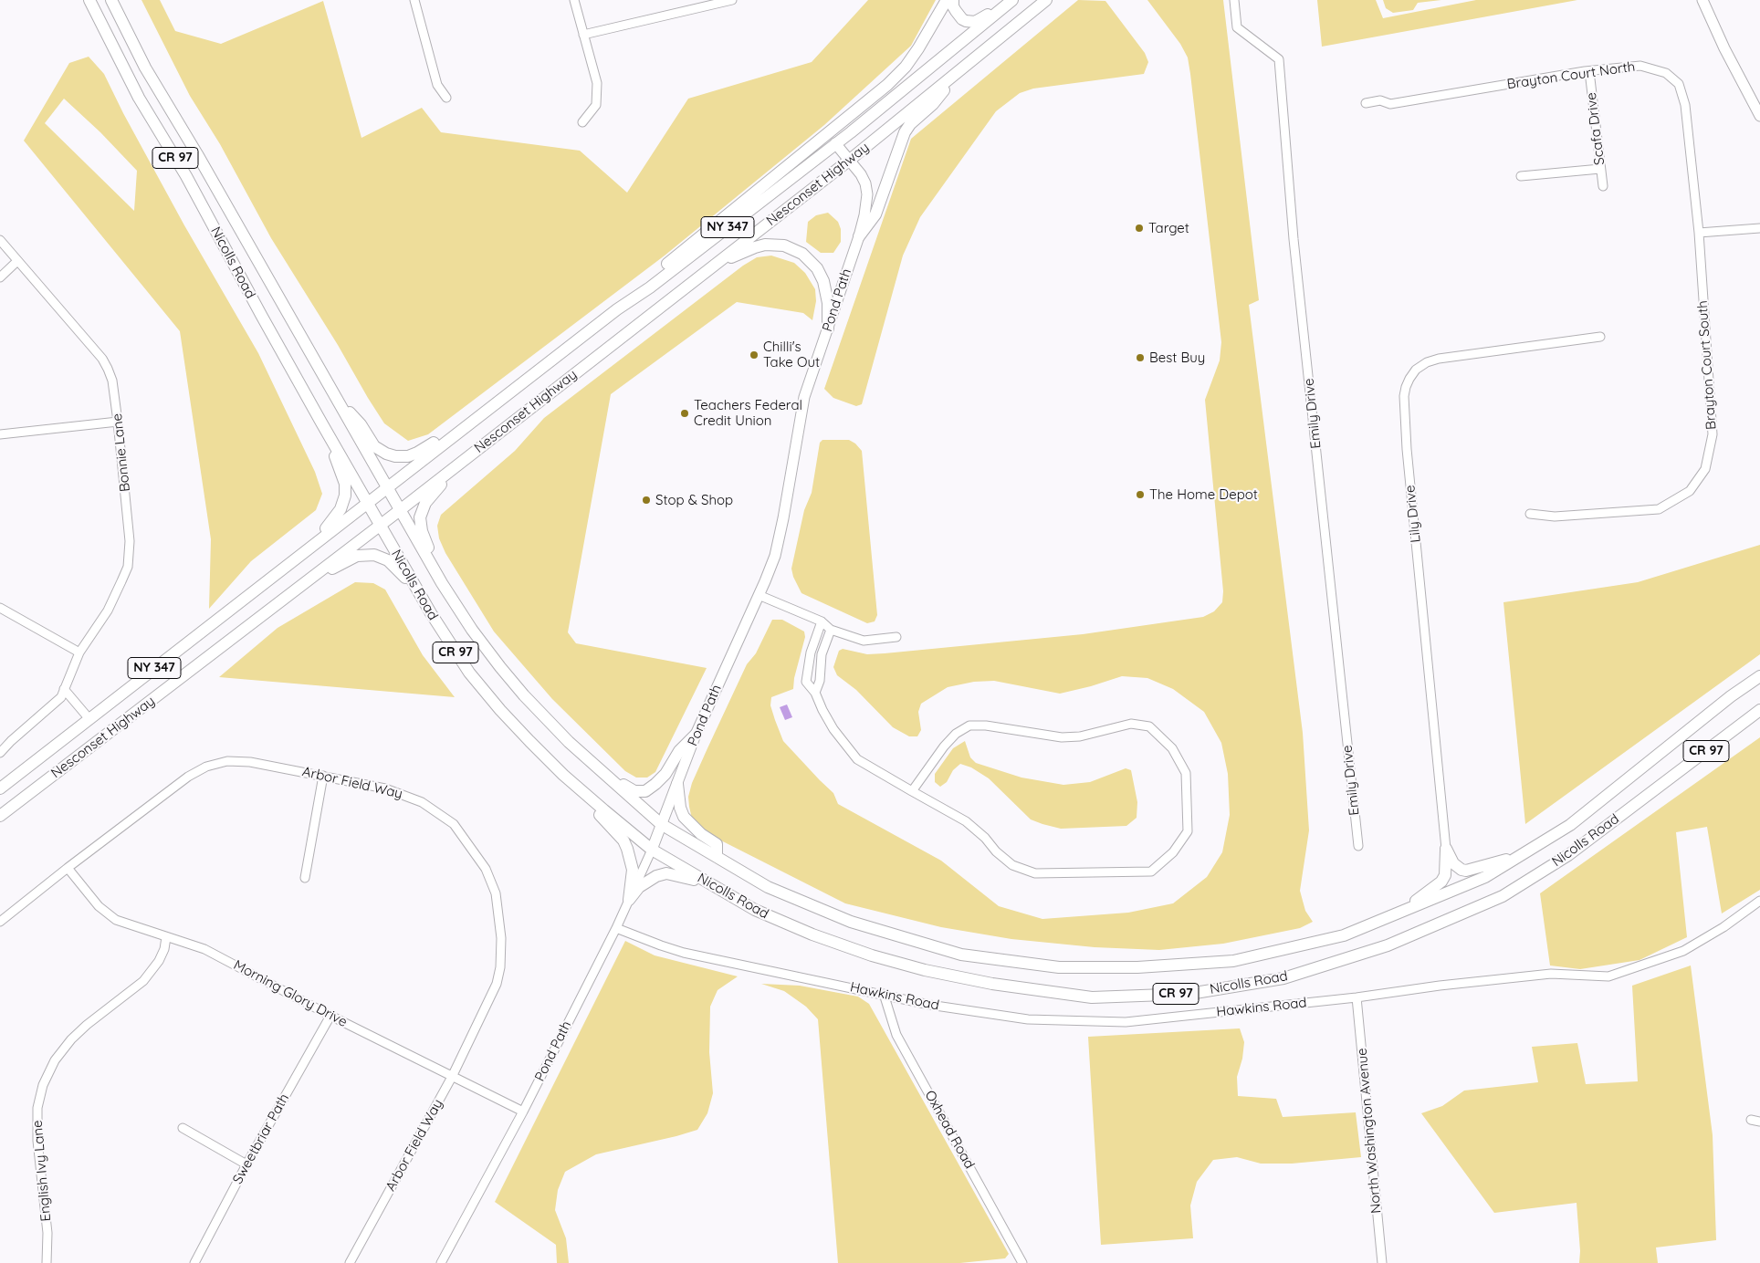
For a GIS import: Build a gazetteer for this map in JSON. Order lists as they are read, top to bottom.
{
  "streets": {
    "highway": [
      "CR 97",
      "Nesconset Highway",
      "NY 347",
      "Nicolls Road"
    ],
    "main road": ["Pond Path"],
    "street": [
      "Brayton Court North",
      "Scafa Drive",
      "Brayton Court South",
      "Emily Drive",
      "Bonnie Lane",
      "Lily Drive",
      "Arbor Field Way",
      "Morning Glory Drive",
      "Hawkins Road",
      "Oxhead Road",
      "North Washington Avenue",
      "Sweetbriar Path",
      "English Ivy Lane"
    ]
  },
  "crossings": [
    ["Brayton Court North", "Scafa Drive"],
    ["Brayton Court North", "Brayton Court South"],
    ["Nesconset Highway", "Nicolls Road"],
    ["Nesconset Highway", "Pond Path"],
    ["Nicolls Road", "Pond Path"],
    ["Pond Path", "Morning Glory Drive"],
    ["Pond Path", "Hawkins Road"],
    ["Arbor Field Way", "Morning Glory Drive"],
    ["Morning Glory Drive", "Sweetbriar Path"],
    ["Morning Glory Drive", "English Ivy Lane"],
    ["Hawkins Road", "Oxhead Road"],
    ["Hawkins Road", "North Washington Avenue"]
  ],
  "places": [
    "Target",
    "Chilli's Take Out",
    "Best Buy",
    "Teachers Federal Credit Union",
    "The Home Depot",
    "Stop & Shop"
  ]
}
